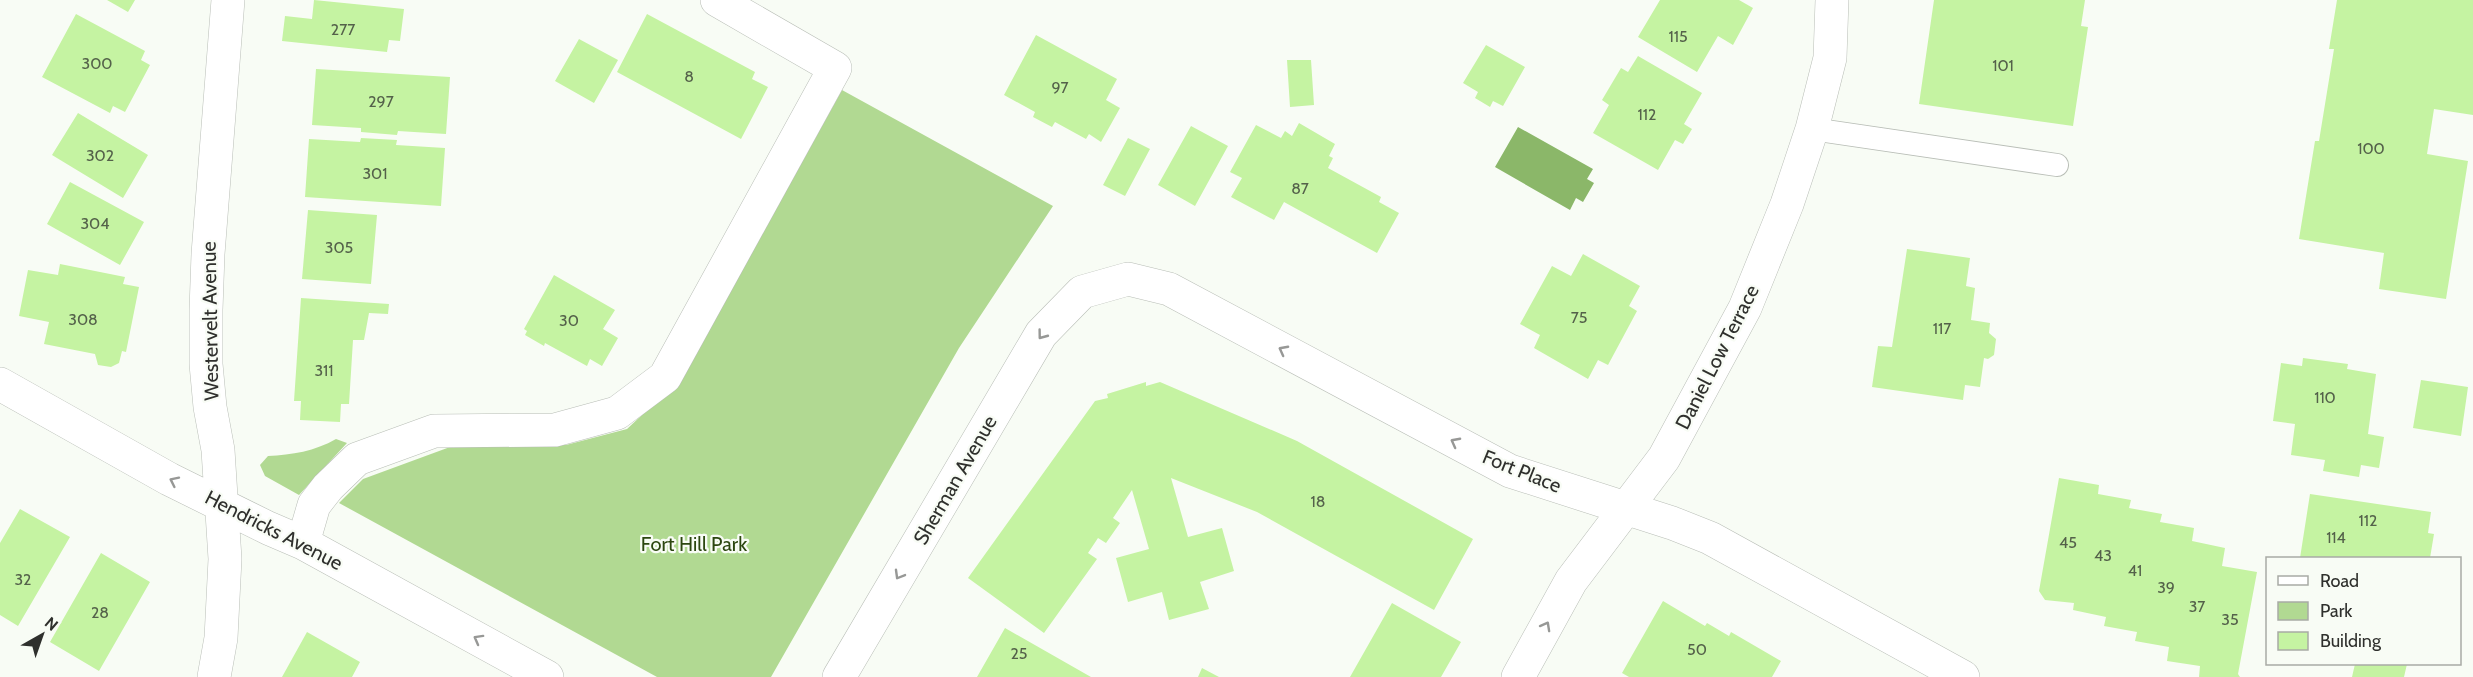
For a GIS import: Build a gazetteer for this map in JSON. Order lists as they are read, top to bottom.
{
  "streets": {
    "street": [
      "Westervelt Avenue",
      "Daniel Low Terrace",
      "Fort Place",
      "Sherman Avenue",
      "Hendricks Avenue"
    ]
  },
  "crossings": [
    ["Westervelt Avenue", "Hendricks Avenue"],
    ["Daniel Low Terrace", "Fort Place"],
    ["Fort Place", "Sherman Avenue"]
  ],
  "one_way": ["Fort Place", "Sherman Avenue", "Hendricks Avenue"],
  "parks": ["Fort Hill Park"],
  "house_numbers": [
    "277",
    "115",
    "300",
    "101",
    "8",
    "97",
    "297",
    "112",
    "100",
    "302",
    "301",
    "87",
    "304",
    "305",
    "75",
    "308",
    "30",
    "117",
    "311",
    "110",
    "18",
    "112",
    "114",
    "45",
    "43",
    "41",
    "32",
    "39",
    "37",
    "28",
    "35",
    "50",
    "25"
  ],
  "legend": ["Road", "Park", "Building"],
  "north": "top right"
}
